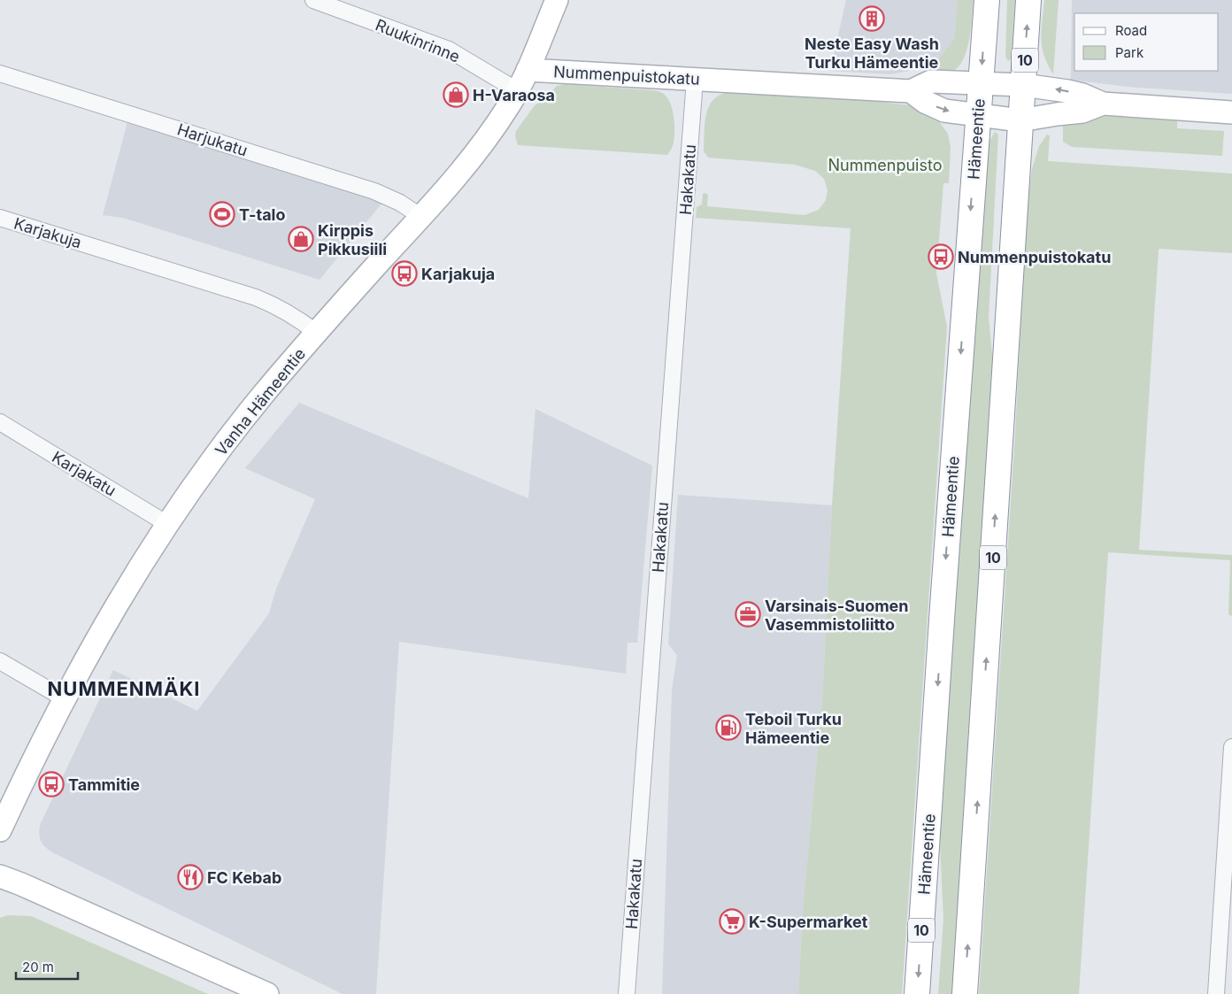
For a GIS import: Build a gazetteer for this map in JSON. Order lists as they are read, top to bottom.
{
  "streets": {
    "highway": ["10", "Hämeentie"],
    "street": [
      "Ruukinrinne",
      "Nummenpuistokatu",
      "Harjukatu",
      "Hakakatu",
      "Karjakuja",
      "Vanha Hämeentie",
      "Karjakatu"
    ]
  },
  "crossings": [
    ["Ruukinrinne", "Vanha Hämeentie"],
    ["10", "Nummenpuistokatu"],
    ["Nummenpuistokatu", "Hämeentie"],
    ["Nummenpuistokatu", "Hakakatu"],
    ["Nummenpuistokatu", "Vanha Hämeentie"],
    ["Harjukatu", "Vanha Hämeentie"],
    ["Karjakuja", "Vanha Hämeentie"],
    ["Vanha Hämeentie", "Karjakatu"]
  ],
  "districts": ["NUMMENMÄKI"],
  "parks": ["Nummenpuisto"],
  "places": {
    "building": ["Neste Easy Wash Turku Hämeentie"],
    "shop": ["H-Varaosa", "Kirppis Pikkusiili"],
    "sports": ["T-talo"],
    "bus stop": ["Nummenpuistokatu", "Karjakuja", "Tammitie"],
    "office": ["Varsinais-Suomen Vasemmistoliitto"],
    "fuel station": ["Teboil Turku Hämeentie"],
    "restaurant": ["FC Kebab"],
    "supermarket": ["K-Supermarket"]
  },
  "legend": ["Road", "Park"],
  "scale_bar": "20 m"
}
